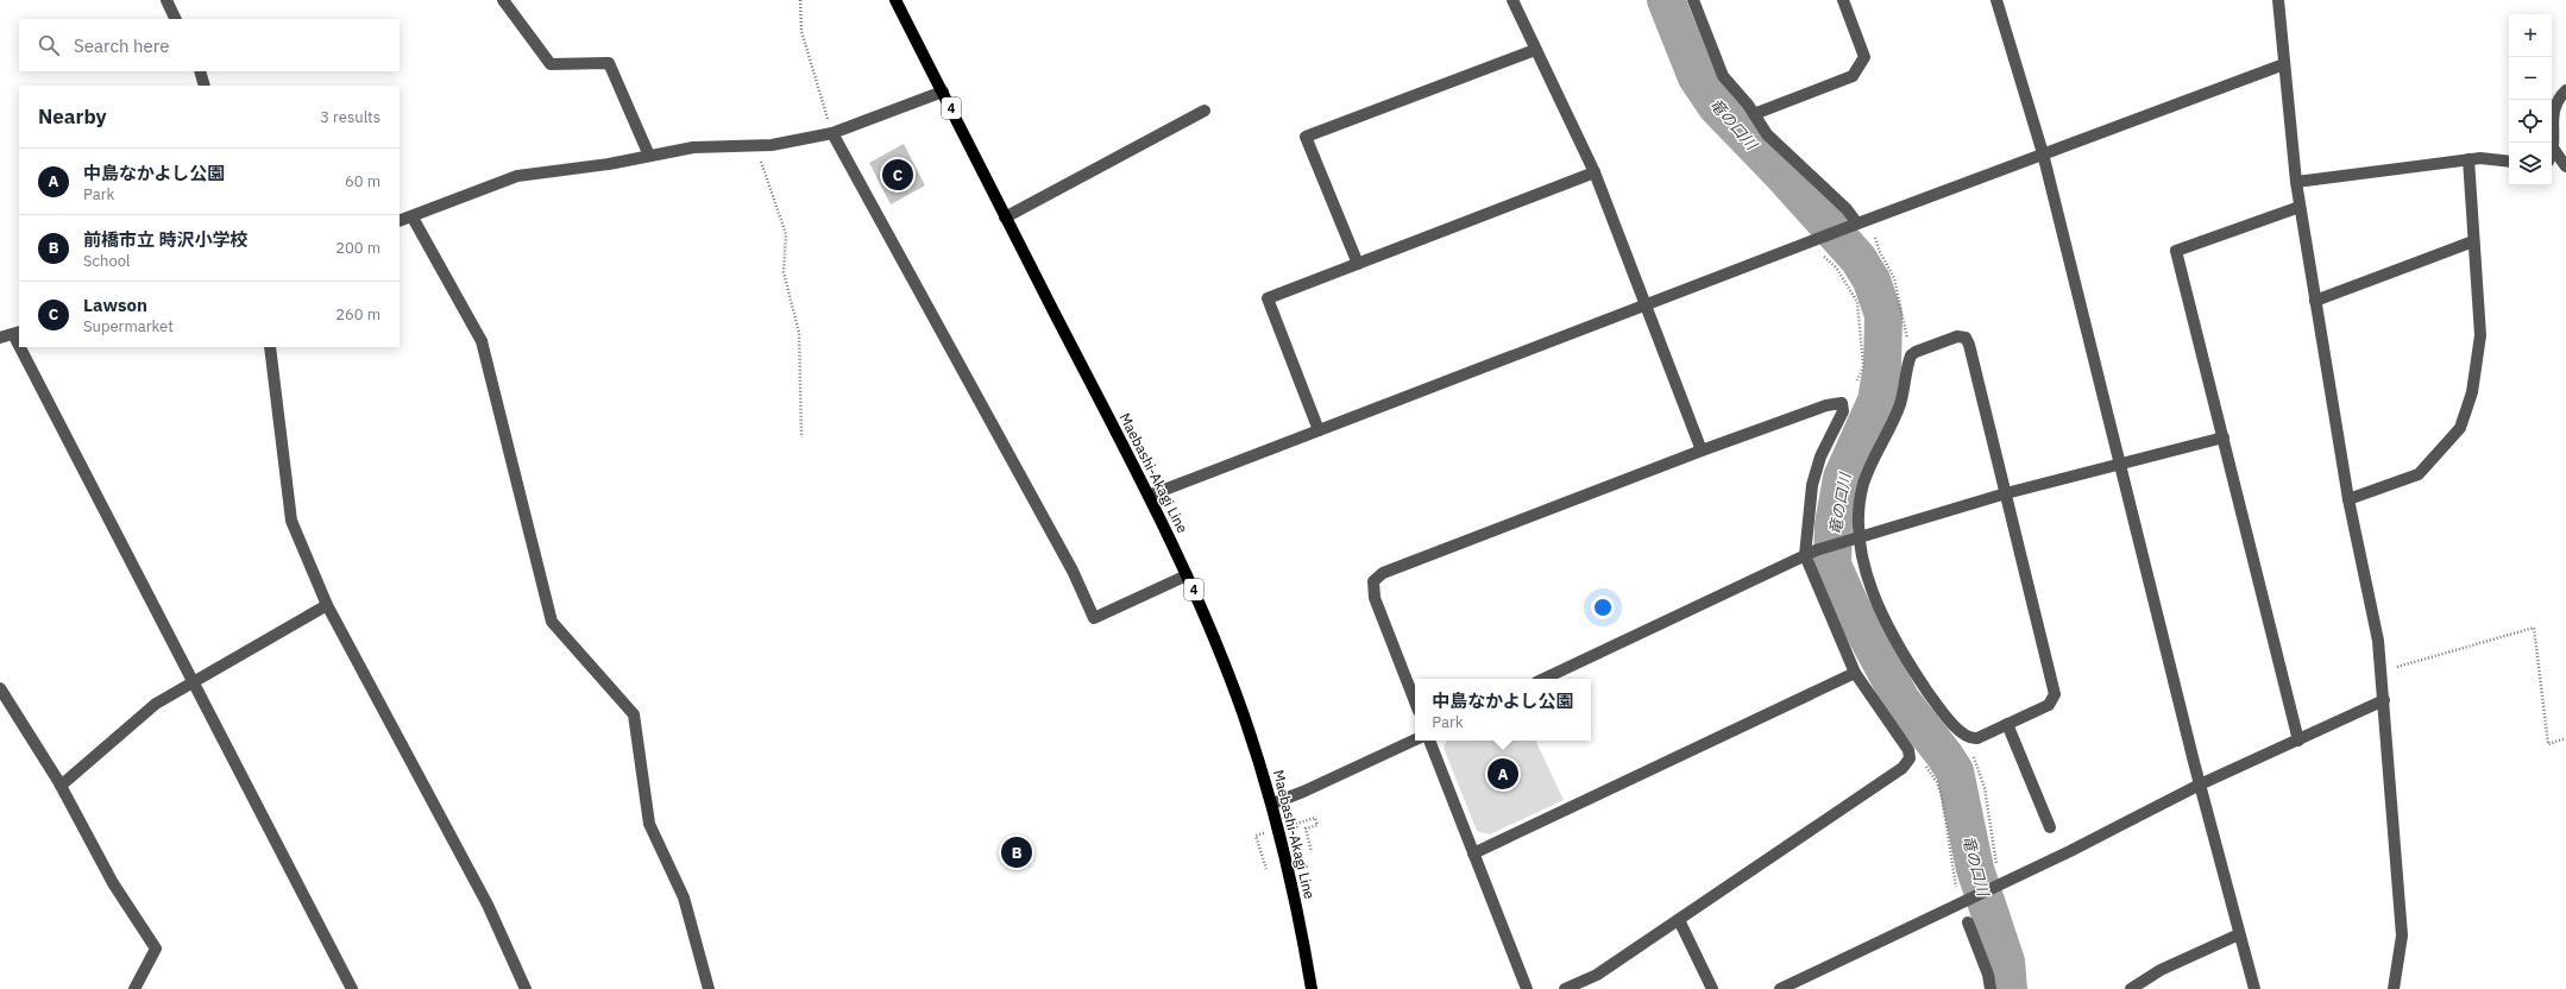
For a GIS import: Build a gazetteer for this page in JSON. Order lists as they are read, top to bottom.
{
  "streets": {
    "main road": ["4", "Maebashi-Akagi Line"]
  },
  "water": ["竜の口川"],
  "page": {
    "map_buttons": ["+", "−"],
    "search": "Search here",
    "heading": ["Nearby", "3 results"],
    "list": [
      {
        "mark": "A",
        "name": "中島なかよし公園",
        "note": "Park",
        "value": "60 m"
      },
      {
        "mark": "B",
        "name": "前橋市立 時沢小学校",
        "note": "School",
        "value": "200 m"
      },
      {
        "mark": "C",
        "name": "Lawson",
        "note": "Supermarket",
        "value": "260 m"
      }
    ],
    "pins": ["C", "A", "B"],
    "popup": ["中島なかよし公園", "Park"]
  }
}
